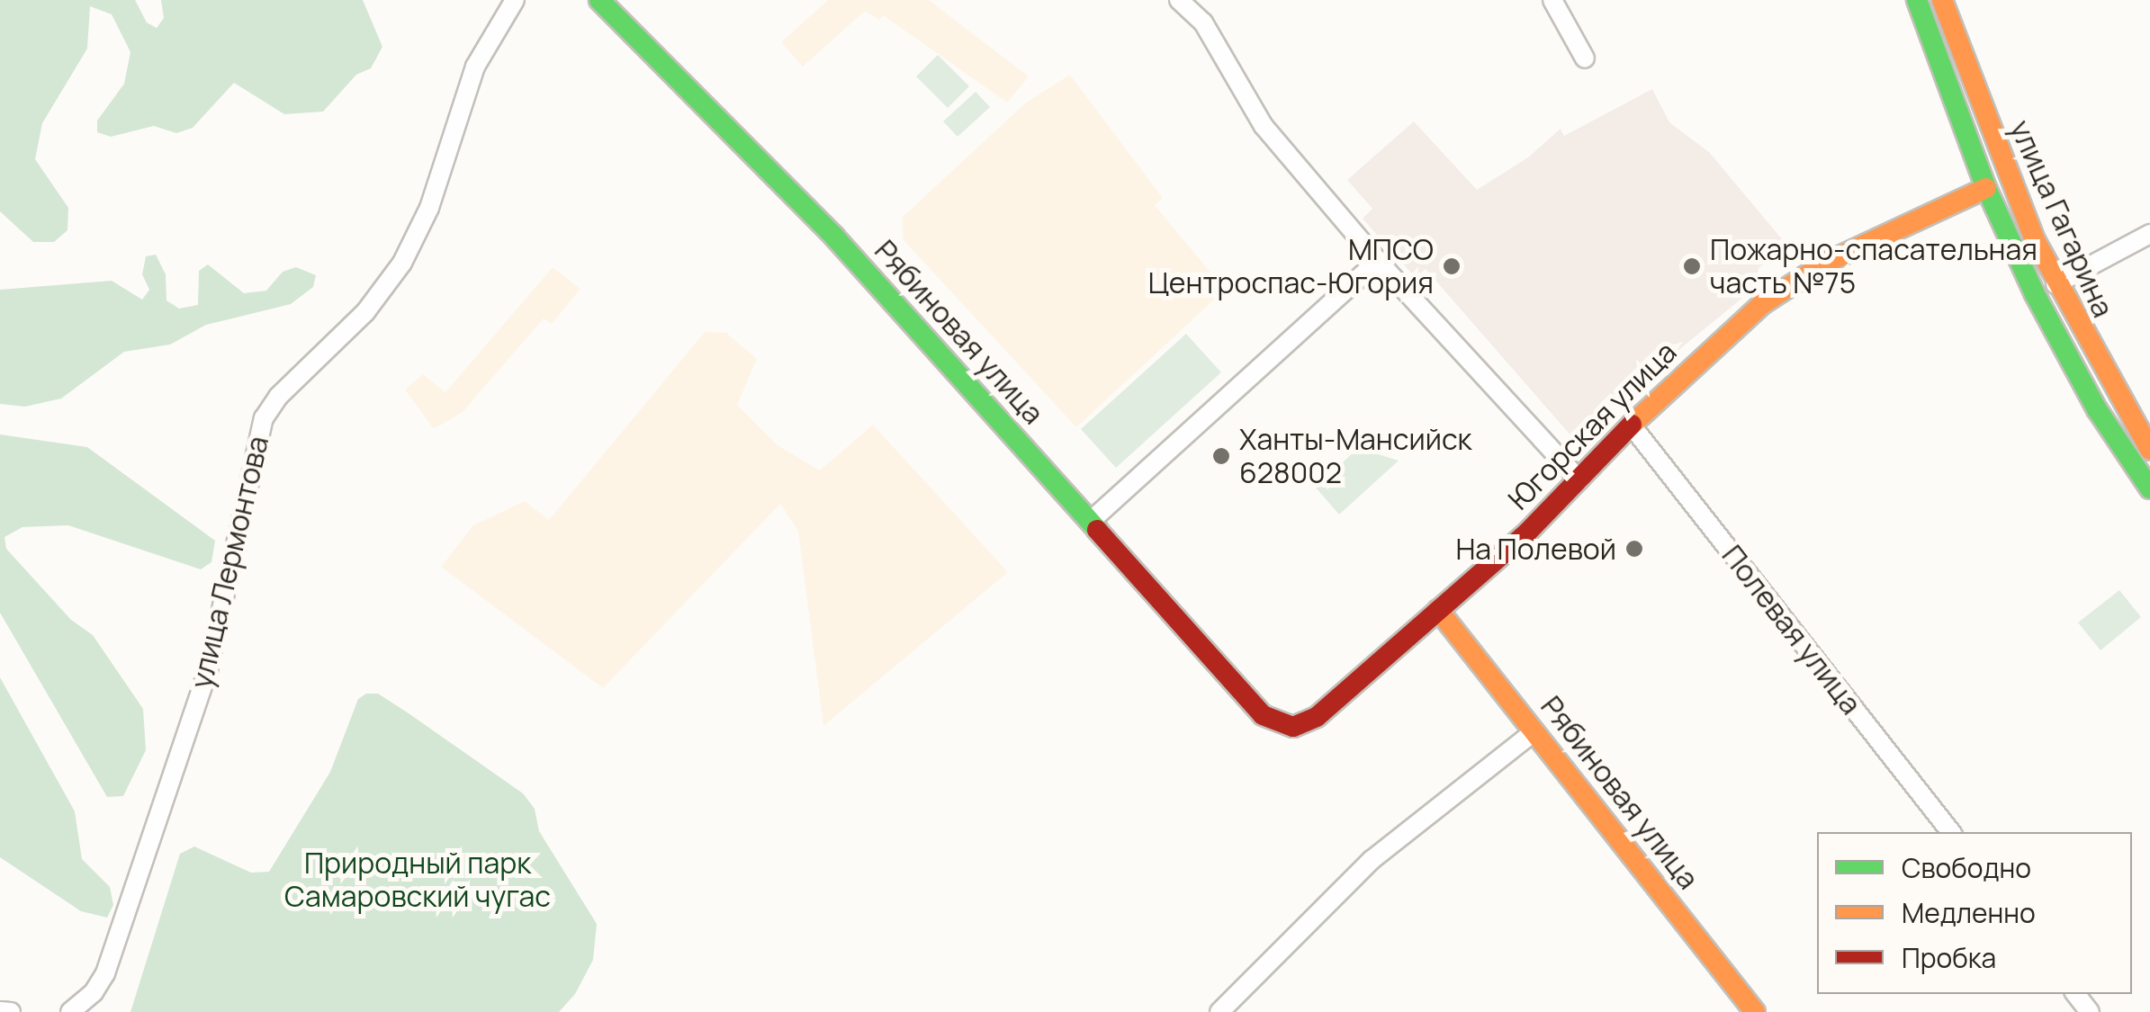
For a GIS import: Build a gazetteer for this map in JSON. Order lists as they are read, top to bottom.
{
  "streets": {
    "street": [
      "улица Гагарина",
      "Рябиновая улица",
      "Югорская улица",
      "улица Лермонтова",
      "Полевая улица"
    ]
  },
  "crossings": [
    ["улица Гагарина", "Югорская улица"],
    ["Рябиновая улица", "Югорская улица"],
    ["Югорская улица", "Полевая улица"]
  ],
  "parks": ["Природный парк Самаровский чугас"],
  "places": [
    "МПСО Центроспас-Югория",
    "Пожарно-спасательная часть №75",
    "Ханты-Мансийск 628002",
    "На Полевой"
  ],
  "legend": ["Свободно", "Медленно", "Пробка"]
}
